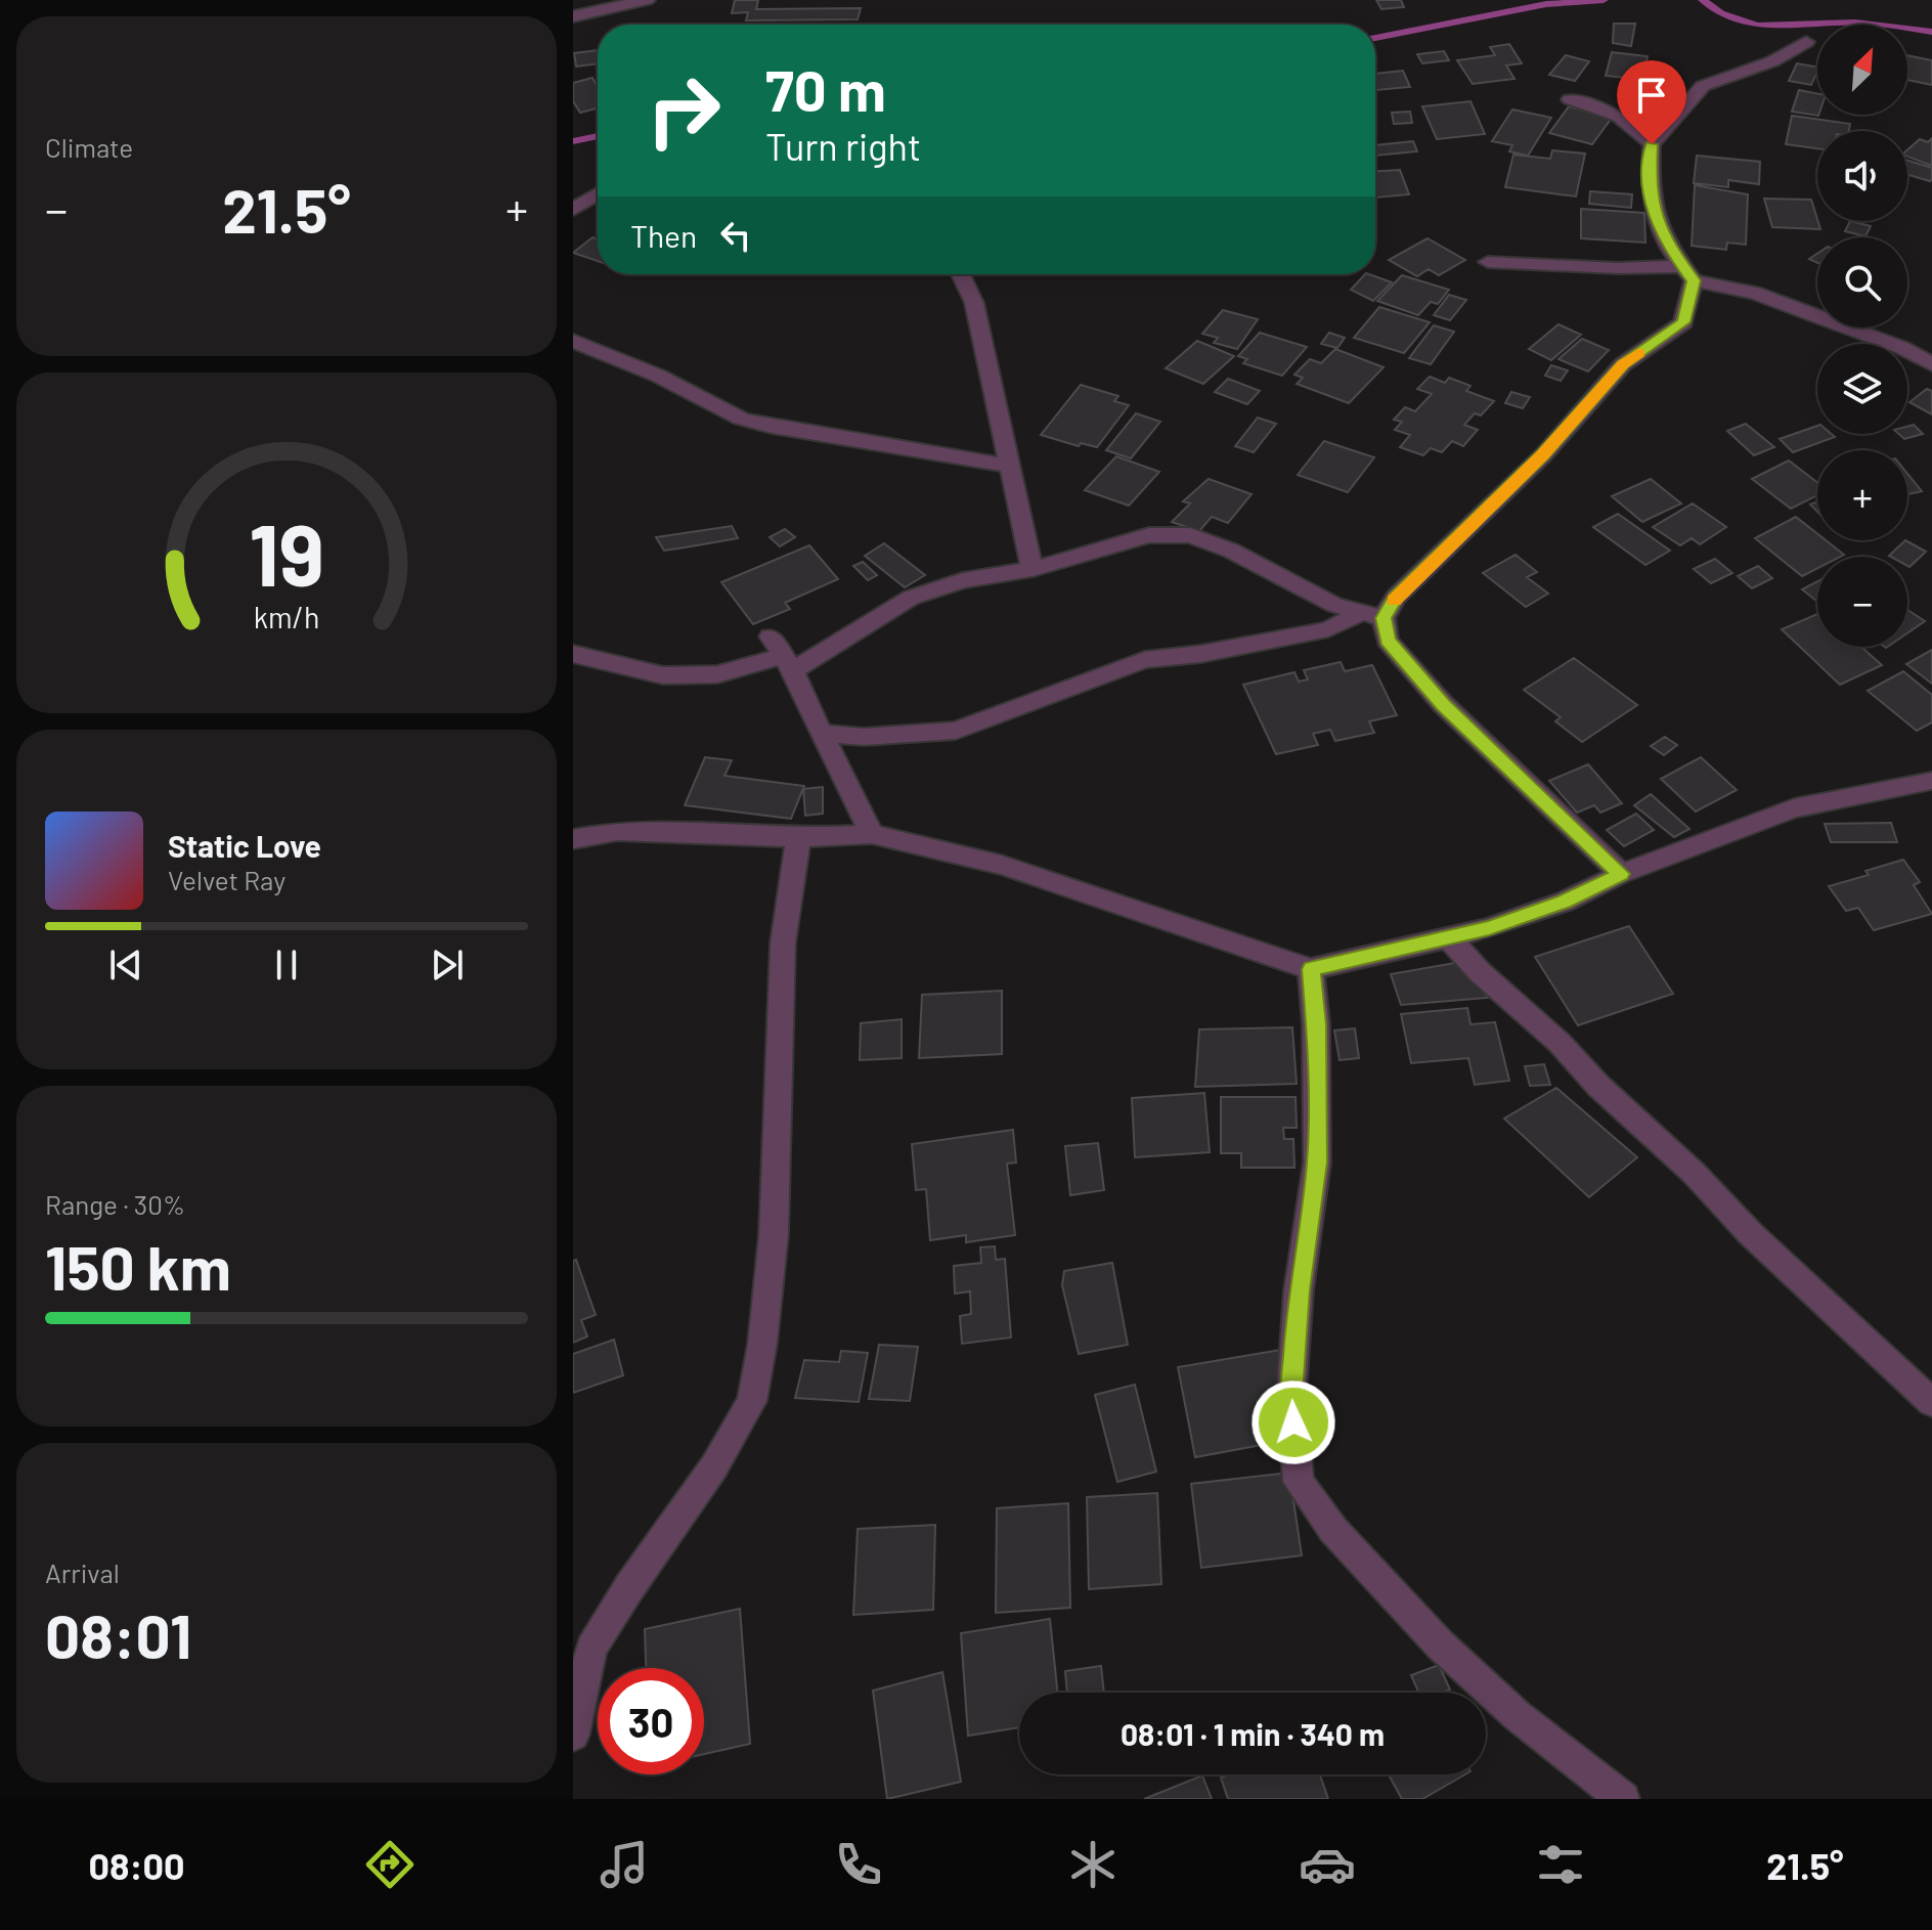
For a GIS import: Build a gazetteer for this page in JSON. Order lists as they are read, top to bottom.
{
  "north": "top right",
  "page": {
    "tile": [
      "Climate",
      ["Range · 30%", "150 km"],
      ["Arrival", "08:01"]
    ],
    "map_buttons": ["+", "−"],
    "turn": ["70 m", "Turn right"],
    "heat": ["−", "21.5°", "+"],
    "then": "Then",
    "song": ["Static Love", "Velvet Ray"],
    "limit": "30",
    "trip": "08:01 · 1 min · 340 m",
    "tabs": ["08:00", "21.5°"],
    "gauge": ["19", "km/h"]
  }
}
